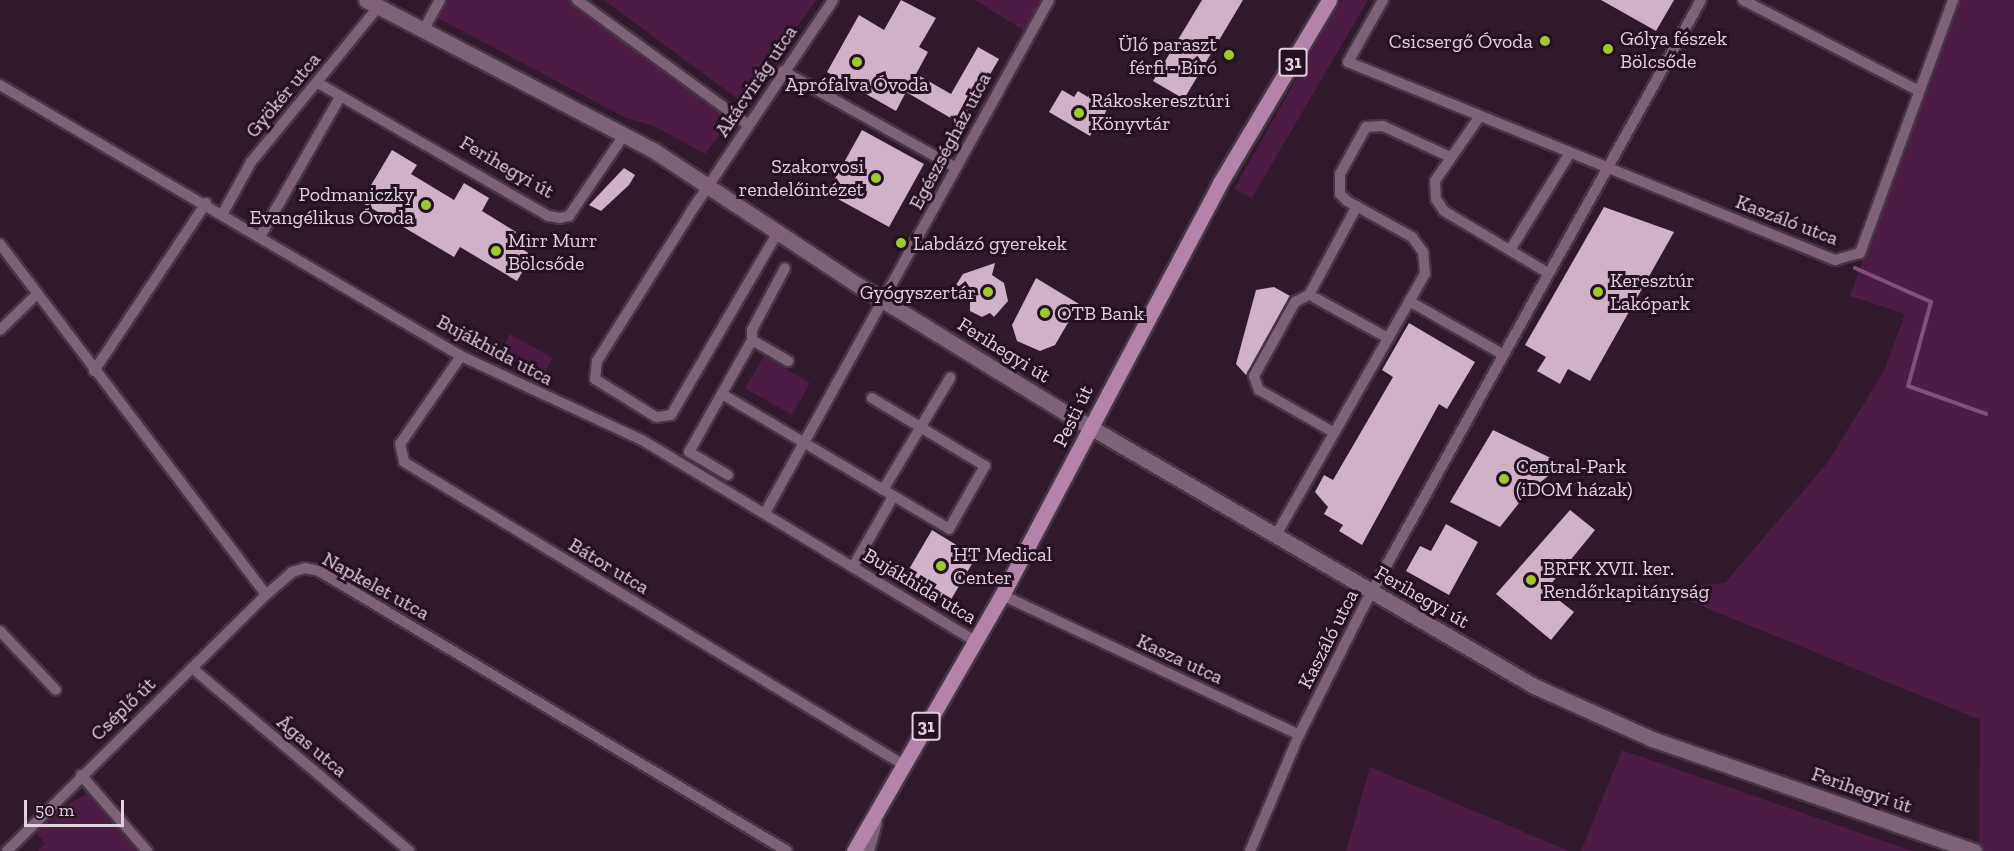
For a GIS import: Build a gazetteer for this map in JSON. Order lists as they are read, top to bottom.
{
  "streets": {
    "main road": ["31", "Pesti út"],
    "street": [
      "Akácvirág utca",
      "Gyökér utca",
      "Egészségház utca",
      "Ferihegyi út",
      "Kaszáló utca",
      "Bujákhida utca",
      "Bátor utca",
      "Napkelet utca",
      "Kasza utca",
      "Cséplő út",
      "Ágas utca"
    ]
  },
  "crossings": [
    ["Akácvirág utca", "Ferihegyi út"],
    ["Gyökér utca", "Ferihegyi út"],
    ["Gyökér utca", "Bujákhida utca"],
    ["Egészségház utca", "Ferihegyi út"],
    ["Ferihegyi út", "Kaszáló utca"],
    ["Ferihegyi út", "Pesti út"],
    ["Kaszáló utca", "Kasza utca"],
    ["Bujákhida utca", "Pesti út"],
    ["Bujákhida utca", "Bátor utca"],
    ["Pesti út", "Bátor utca"],
    ["Pesti út", "Kasza utca"],
    ["Napkelet utca", "Cséplő út"],
    ["Cséplő út", "Ágas utca"]
  ],
  "places": [
    "Csicsergő Óvoda",
    "Gólya fészek Bölcsőde",
    "Ülő paraszt férfi - Bíró",
    "Aprófalva Óvoda",
    "Rákoskeresztúri Könyvtár",
    "Szakorvosi rendelőintézet",
    "Podmaniczky Evangélikus Óvoda",
    "Labdázó gyerekek",
    "Mirr Murr Bölcsőde",
    "Gyógyszertár",
    "Keresztúr Lakópark",
    "OTB Bank",
    "Central-Park (iDOM házak)",
    "HT Medical Center",
    "BRFK XVII. ker. Rendőrkapitányság"
  ],
  "scale_bar": "50 m"
}
